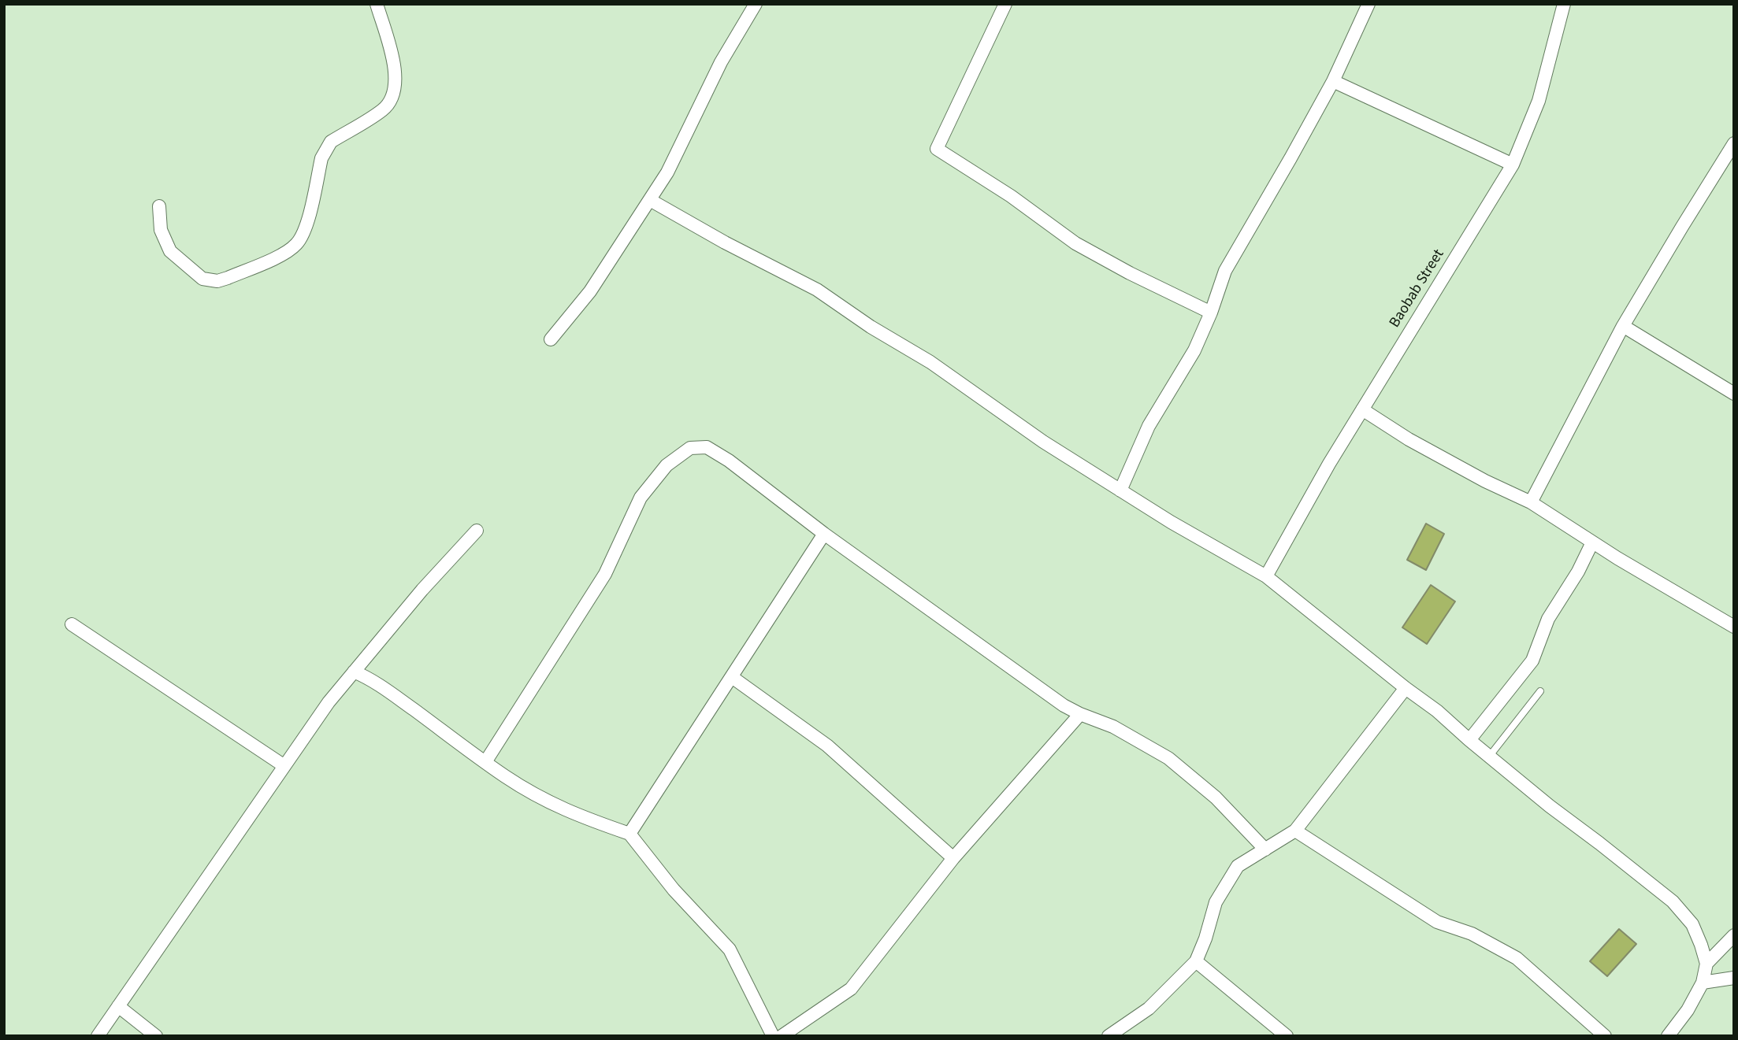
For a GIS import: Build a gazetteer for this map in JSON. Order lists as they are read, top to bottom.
{
  "streets": {
    "street": ["Baobab Street"]
  }
}
